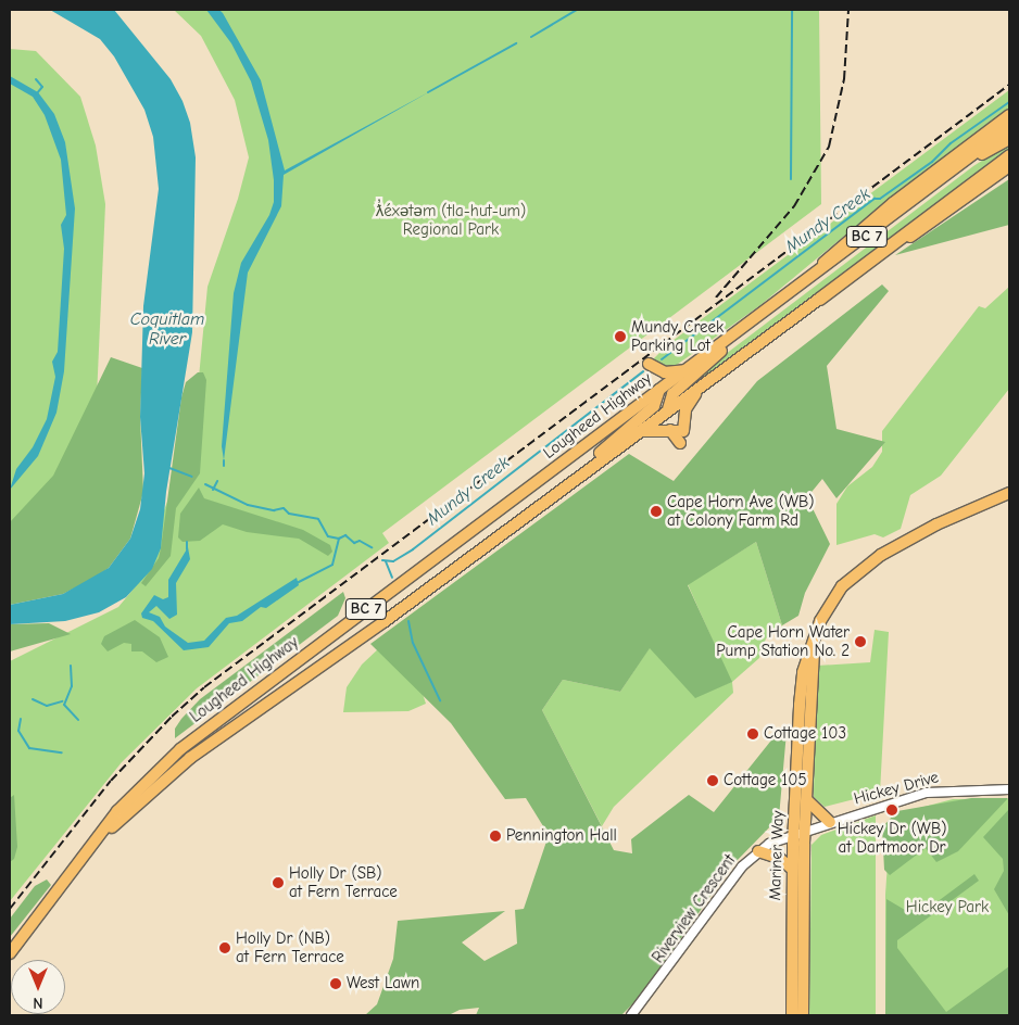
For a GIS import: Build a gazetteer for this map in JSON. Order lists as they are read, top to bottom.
{
  "streets": {
    "main road": ["BC 7", "Lougheed Highway", "Mariner Way"],
    "street": ["Hickey Drive", "Riverview Crescent"]
  },
  "crossings": [
    ["Hickey Drive", "Mariner Way"],
    ["Hickey Drive", "Riverview Crescent"],
    ["Mariner Way", "Riverview Crescent"]
  ],
  "water": ["Mundy Creek", "Coquitlam River"],
  "parks": ["ƛ̓éxətəm (tla-hut-um) Regional Park", "Hickey Park"],
  "places": [
    "Mundy Creek Parking Lot",
    "Cape Horn Ave (WB) at Colony Farm Rd",
    "Cape Horn Water Pump Station No. 2",
    "Cottage 103",
    "Cottage 105",
    "Hickey Dr (WB) at Dartmoor Dr",
    "Pennington Hall",
    "Holly Dr (SB) at Fern Terrace",
    "Holly Dr (NB) at Fern Terrace",
    "West Lawn"
  ],
  "north": "bottom"
}
